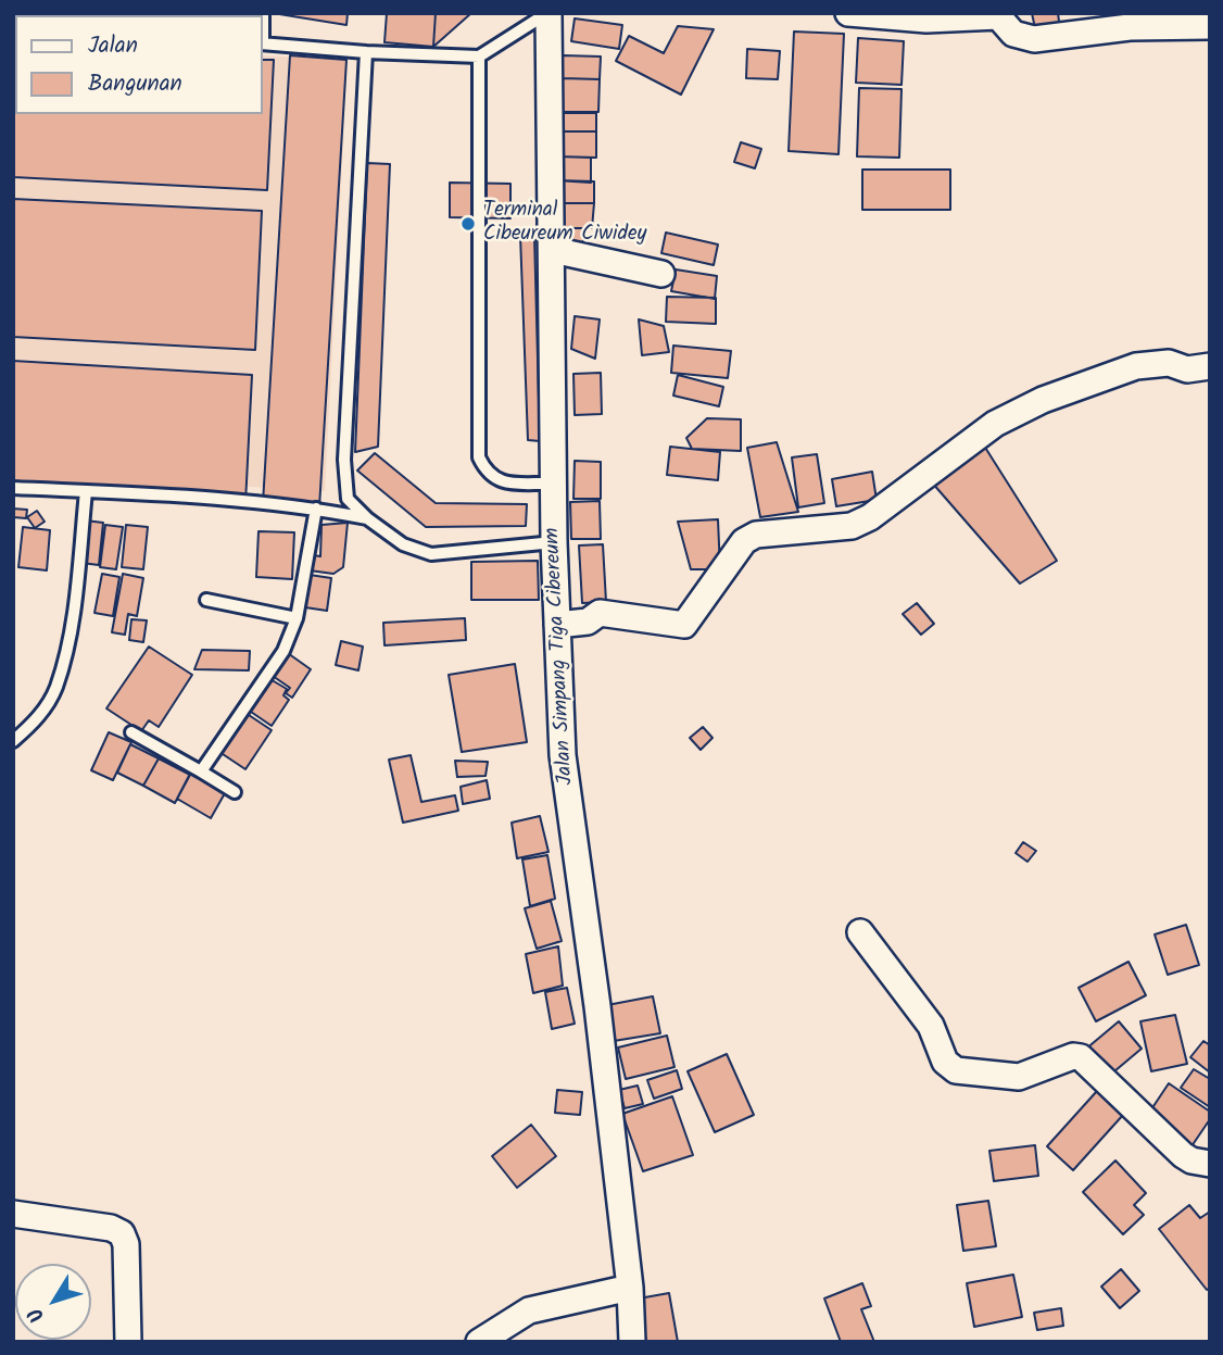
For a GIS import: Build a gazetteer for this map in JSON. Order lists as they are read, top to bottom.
{
  "streets": {
    "street": ["Jalan Simpang Tiga Cibereum"]
  },
  "places": ["Terminal Cibeureum Ciwidey"],
  "legend": ["Jalan", "Bangunan"],
  "north": "bottom left"
}
